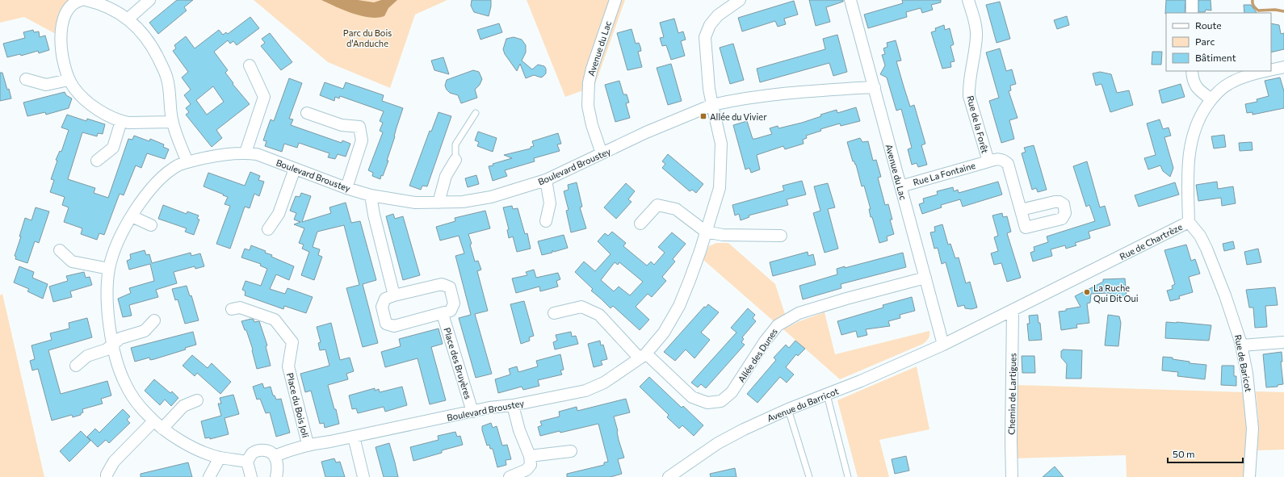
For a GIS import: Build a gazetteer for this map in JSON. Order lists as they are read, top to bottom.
{
  "streets": {
    "street": [
      "Avenue du Lac",
      "Rue de la Forêt",
      "Boulevard Broustey",
      "Rue La Fontaine",
      "Rue de Chartrèze",
      "Allée des Dunes",
      "Place des Bruyères",
      "Rue de Baricot",
      "Chemin de Lartigues",
      "Avenue du Barricot",
      "Place du Bois Joli"
    ]
  },
  "crossings": [
    ["Avenue du Lac", "Boulevard Broustey"],
    ["Avenue du Lac", "Rue La Fontaine"],
    ["Avenue du Lac", "Rue de Chartrèze"],
    ["Avenue du Lac", "Allée des Dunes"],
    ["Avenue du Lac", "Avenue du Barricot"],
    ["Rue de la Forêt", "Rue La Fontaine"],
    ["Boulevard Broustey", "Allée des Dunes"],
    ["Boulevard Broustey", "Place des Bruyères"],
    ["Boulevard Broustey", "Place du Bois Joli"],
    ["Rue de Chartrèze", "Rue de Baricot"],
    ["Rue de Chartrèze", "Chemin de Lartigues"],
    ["Rue de Chartrèze", "Avenue du Barricot"]
  ],
  "parks": ["Parc du Bois d'Anduche"],
  "places": {
    "transit": ["Allée du Vivier"],
    "other": ["La Ruche Qui Dit Oui"]
  },
  "legend": ["Route", "Parc", "Bâtiment"],
  "scale_bar": "50 m"
}
